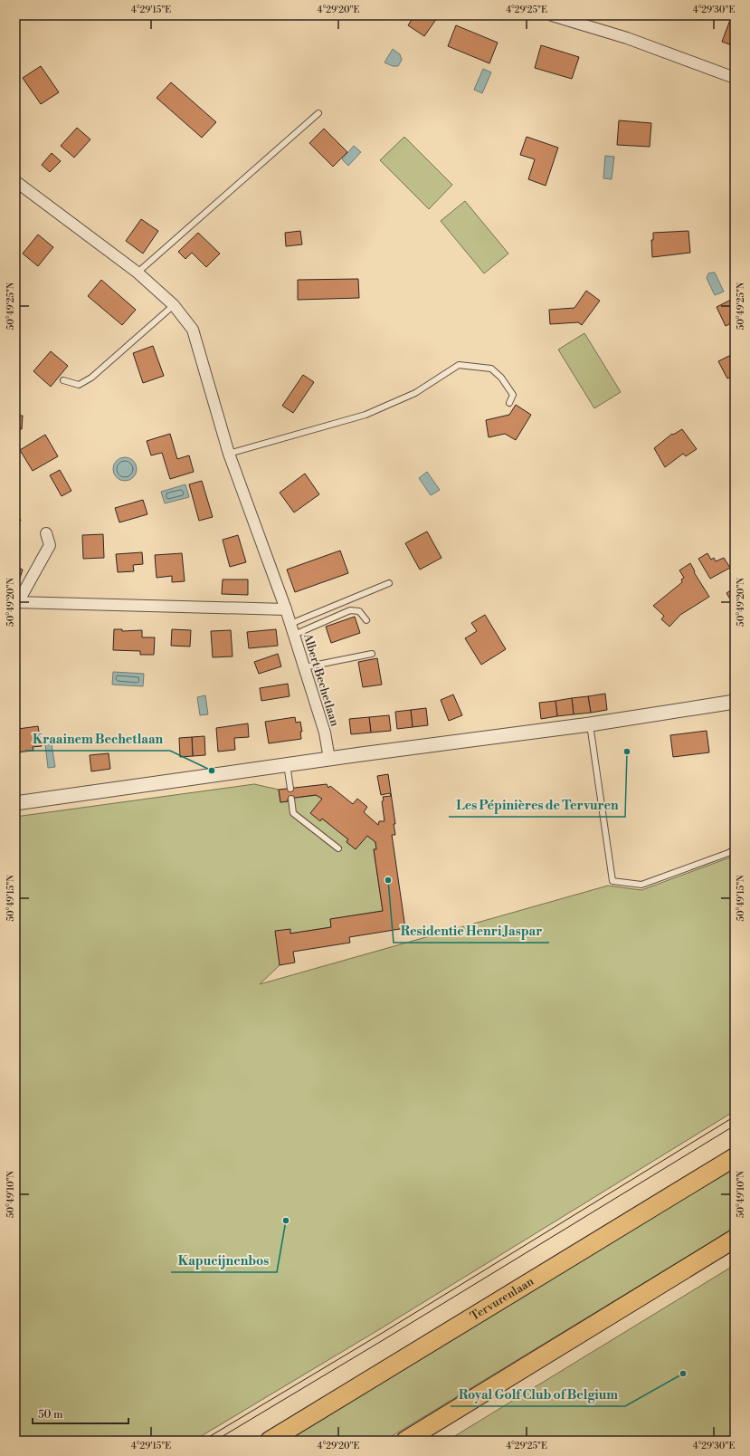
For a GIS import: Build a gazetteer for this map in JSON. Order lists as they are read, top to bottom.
{
  "streets": {
    "main road": ["Tervurenlaan"],
    "street": ["Albert Bechetlaan"]
  },
  "places": [
    "Les Pépinières de Tervuren",
    "Kraainem Bechetlaan",
    "Residentie Henri Jaspar",
    "Kapucijnenbos",
    "Royal Golf Club of Belgium"
  ],
  "scale_bar": "50 m",
  "coordinates": [
    "4°29'15\"E",
    "4°29'20\"E",
    "4°29'25\"E",
    "4°29'30\"E",
    "50°49'25\"N",
    "50°49'20\"N",
    "50°49'15\"N",
    "50°49'10\"N"
  ]
}
